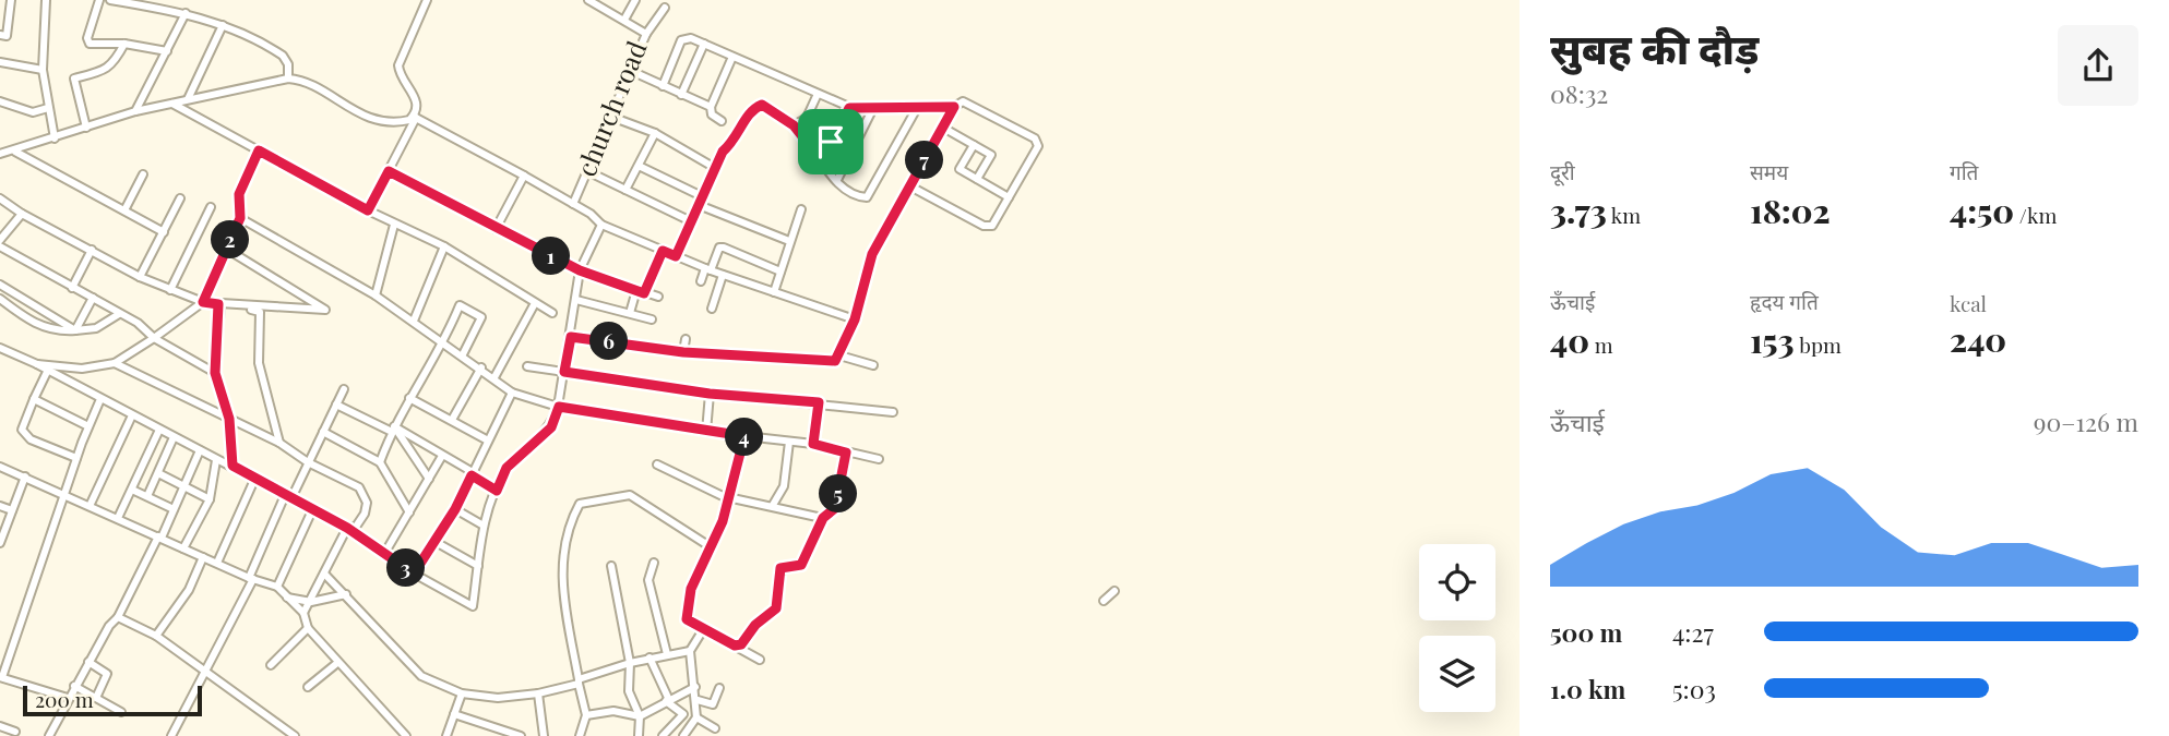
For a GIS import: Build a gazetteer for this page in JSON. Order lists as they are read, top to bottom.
{
  "streets": {
    "street": ["church road"]
  },
  "scale_bar": "200 m",
  "page": {
    "heading": ["सुबह की दौड़", "08:32"],
    "stats": [
      ["दूरी", "3.73 km"],
      ["समय", "18:02"],
      ["गति", "4:50 /km"],
      ["ऊँचाई", "40 m"],
      ["हृदय गति", "153 bpm"],
      ["kcal", "240"]
    ],
    "pins": [
      "7",
      "2",
      "1",
      "6",
      "4",
      "5",
      "3"
    ],
    "chart": ["ऊँचाई", "90–126 m"],
    "list": [
      {
        "name": "500 m",
        "note": "4:27"
      },
      {
        "name": "1.0 km",
        "note": "5:03"
      }
    ],
    "scale": "200 m"
  }
}
